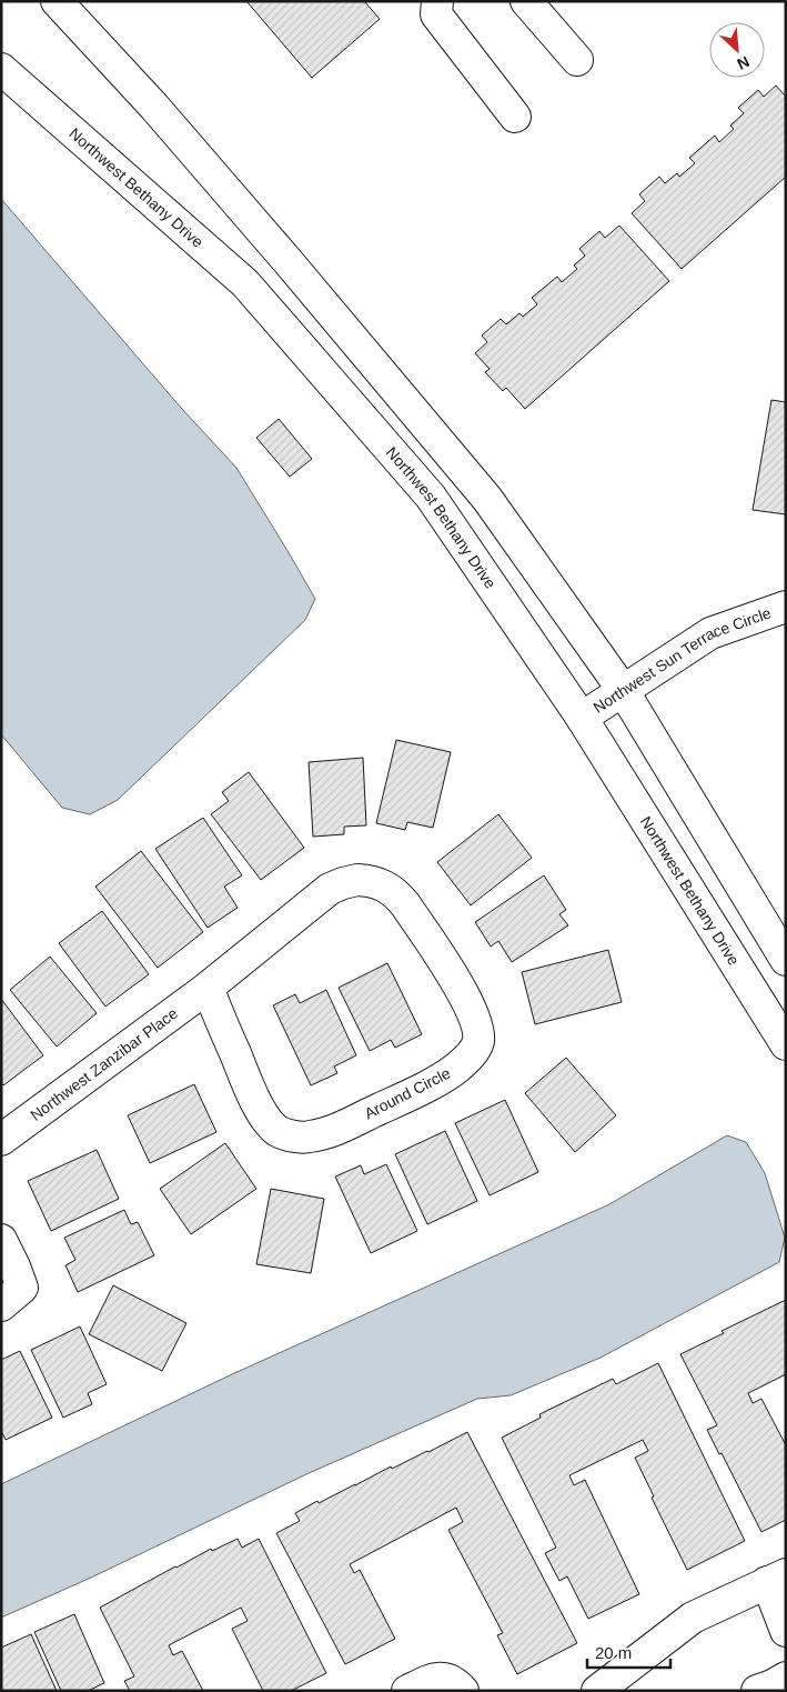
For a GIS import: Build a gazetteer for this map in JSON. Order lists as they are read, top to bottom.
{
  "streets": {
    "street": [
      "Northwest Bethany Drive",
      "Northwest Sun Terrace Circle",
      "Northwest Zanzibar Place",
      "Around Circle"
    ]
  },
  "crossings": [
    ["Northwest Bethany Drive", "Northwest Sun Terrace Circle"],
    ["Northwest Zanzibar Place", "Around Circle"]
  ],
  "scale_bar": "20 m",
  "north": "bottom right"
}
